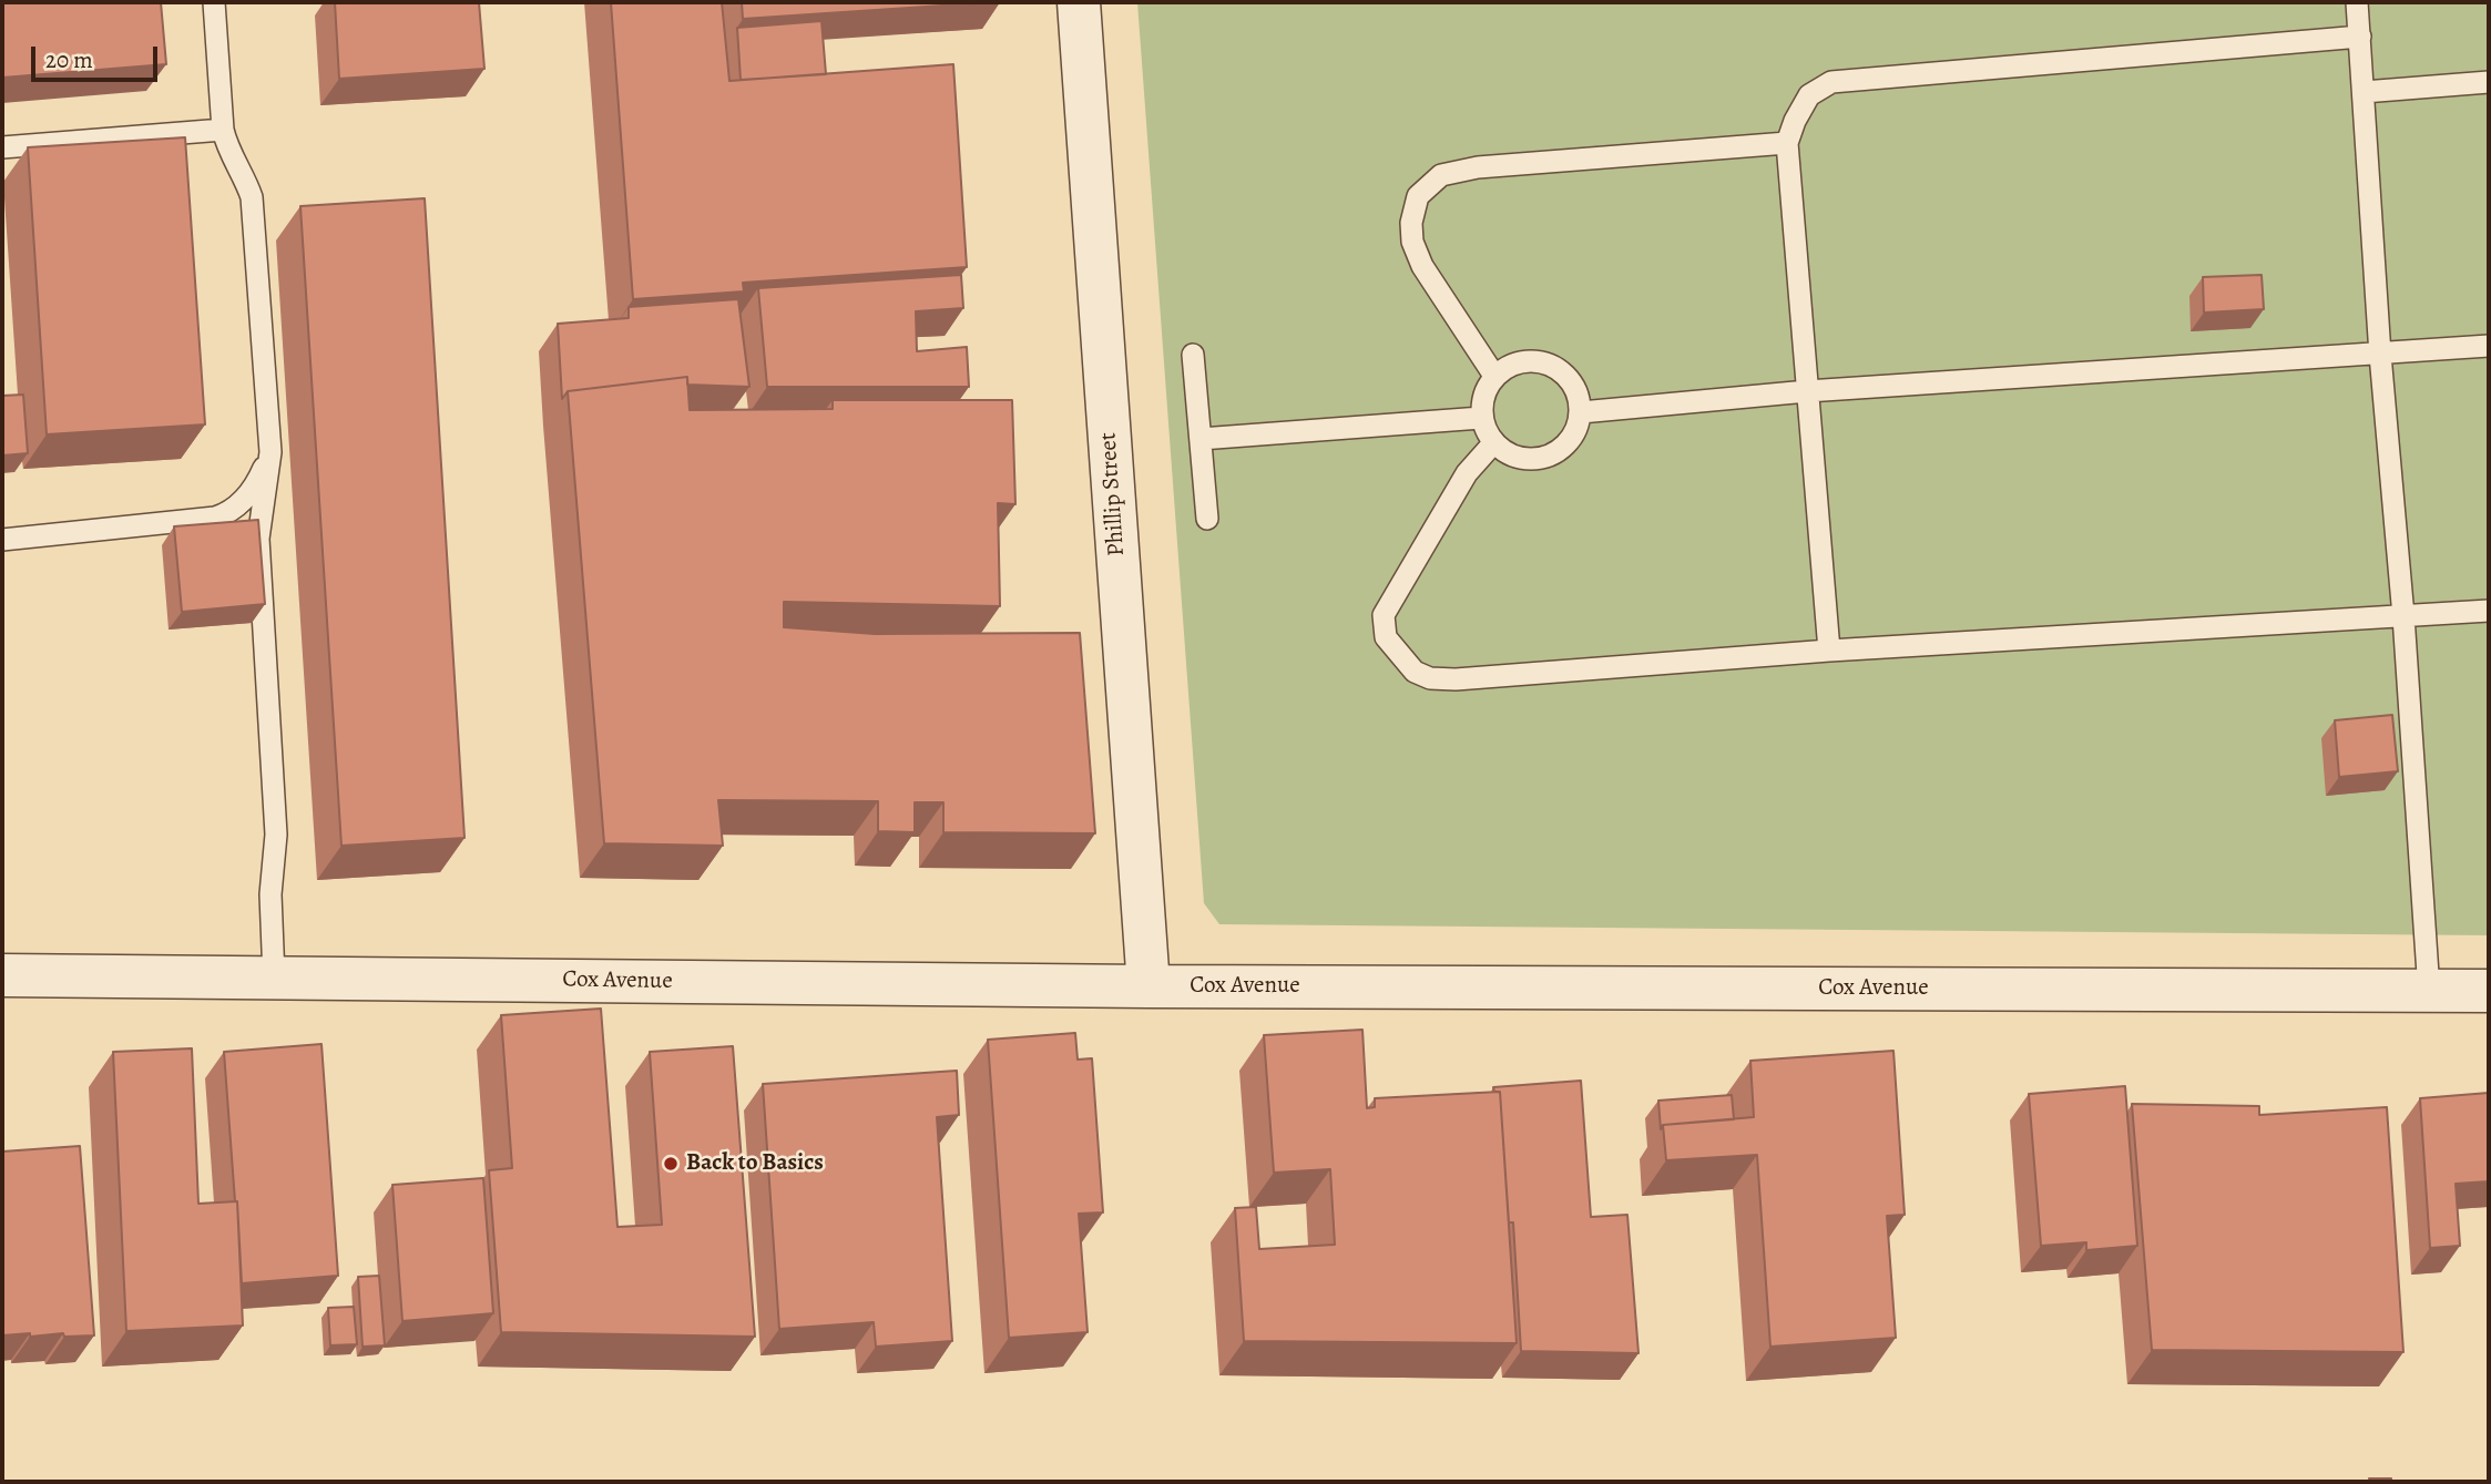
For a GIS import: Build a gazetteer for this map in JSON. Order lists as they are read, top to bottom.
{
  "streets": {
    "street": ["Phillip Street", "Cox Avenue"]
  },
  "crossings": [
    ["Phillip Street", "Cox Avenue"]
  ],
  "places": ["Back to Basics"],
  "scale_bar": "20 m"
}
